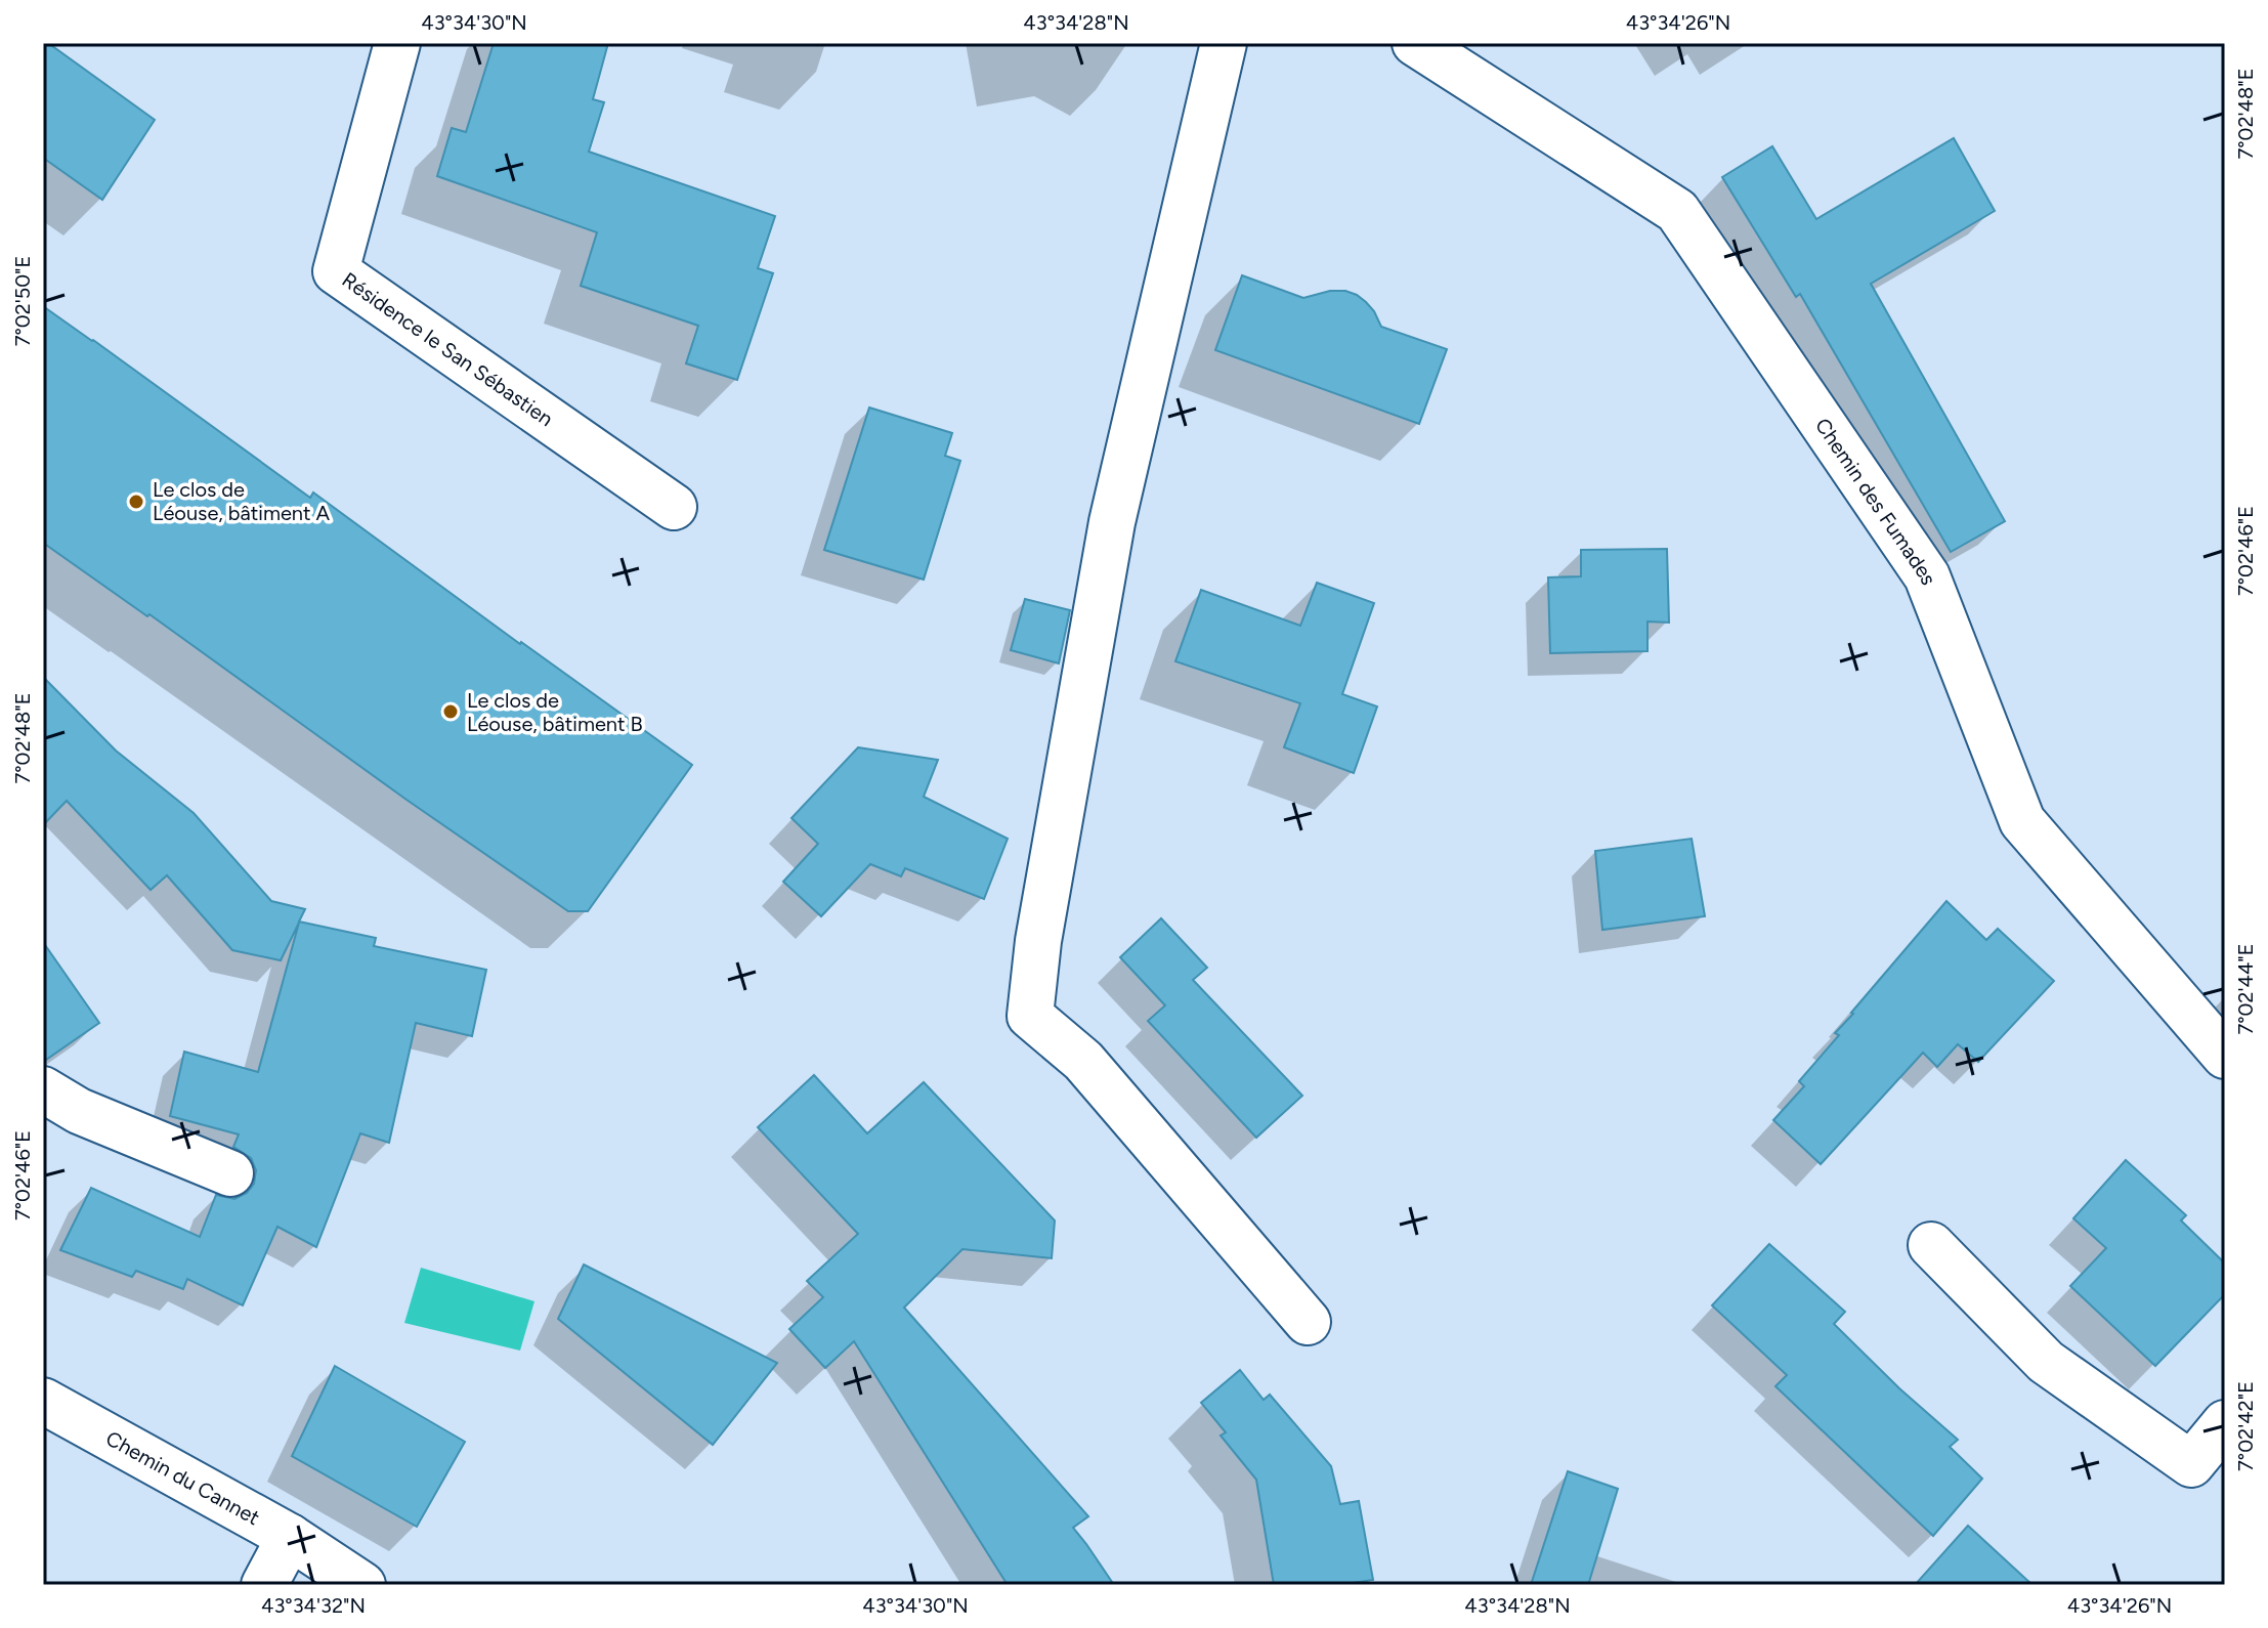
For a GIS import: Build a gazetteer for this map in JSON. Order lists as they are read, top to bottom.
{
  "streets": {
    "street": ["Résidence le San Sébastien", "Chemin des Fumades", "Chemin du Cannet"]
  },
  "places": ["Le clos de Léouse, bâtiment A", "Le clos de Léouse, bâtiment B"],
  "coordinates": [
    "43°34'30\"N",
    "43°34'28\"N",
    "43°34'26\"N",
    "7°02'48\"E",
    "7°02'50\"E",
    "7°02'46\"E",
    "7°02'44\"E",
    "7°02'42\"E",
    "43°34'32\"N"
  ]
}
